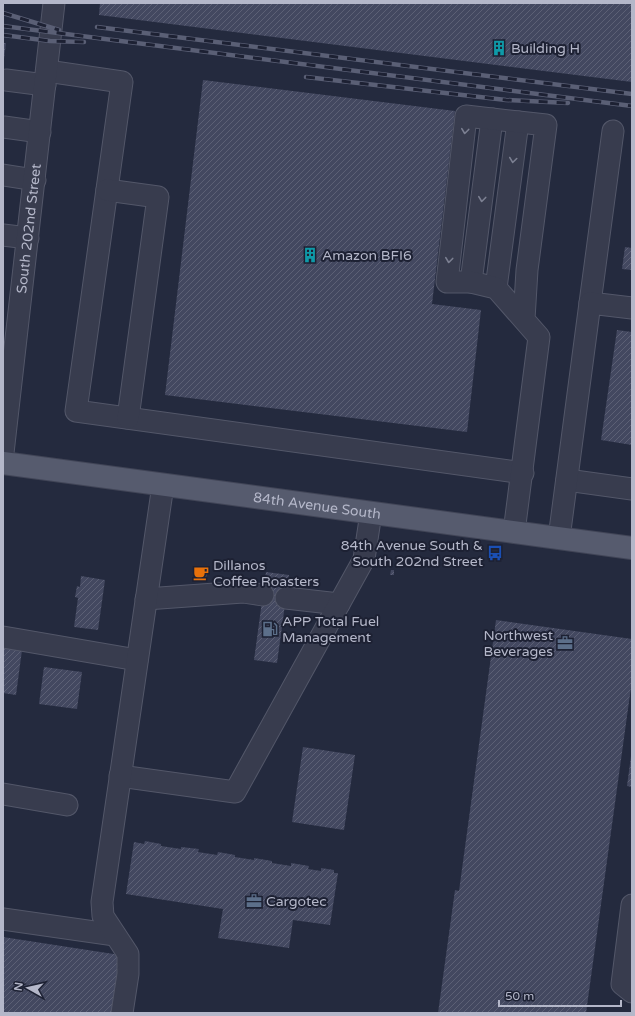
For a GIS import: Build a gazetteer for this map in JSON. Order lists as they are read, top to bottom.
{
  "streets": {
    "main road": ["84th Avenue South"],
    "street": ["South 202nd Street"]
  },
  "places": {
    "building": ["Building H", "Amazon BFI6"],
    "bus stop": ["84th Avenue South & South 202nd Street"],
    "cafe": ["Dillanos Coffee Roasters"],
    "fuel station": ["APP Total Fuel Management"],
    "office": ["Northwest Beverages", "Cargotec"]
  },
  "scale_bar": "50 m",
  "north": "left"
}
